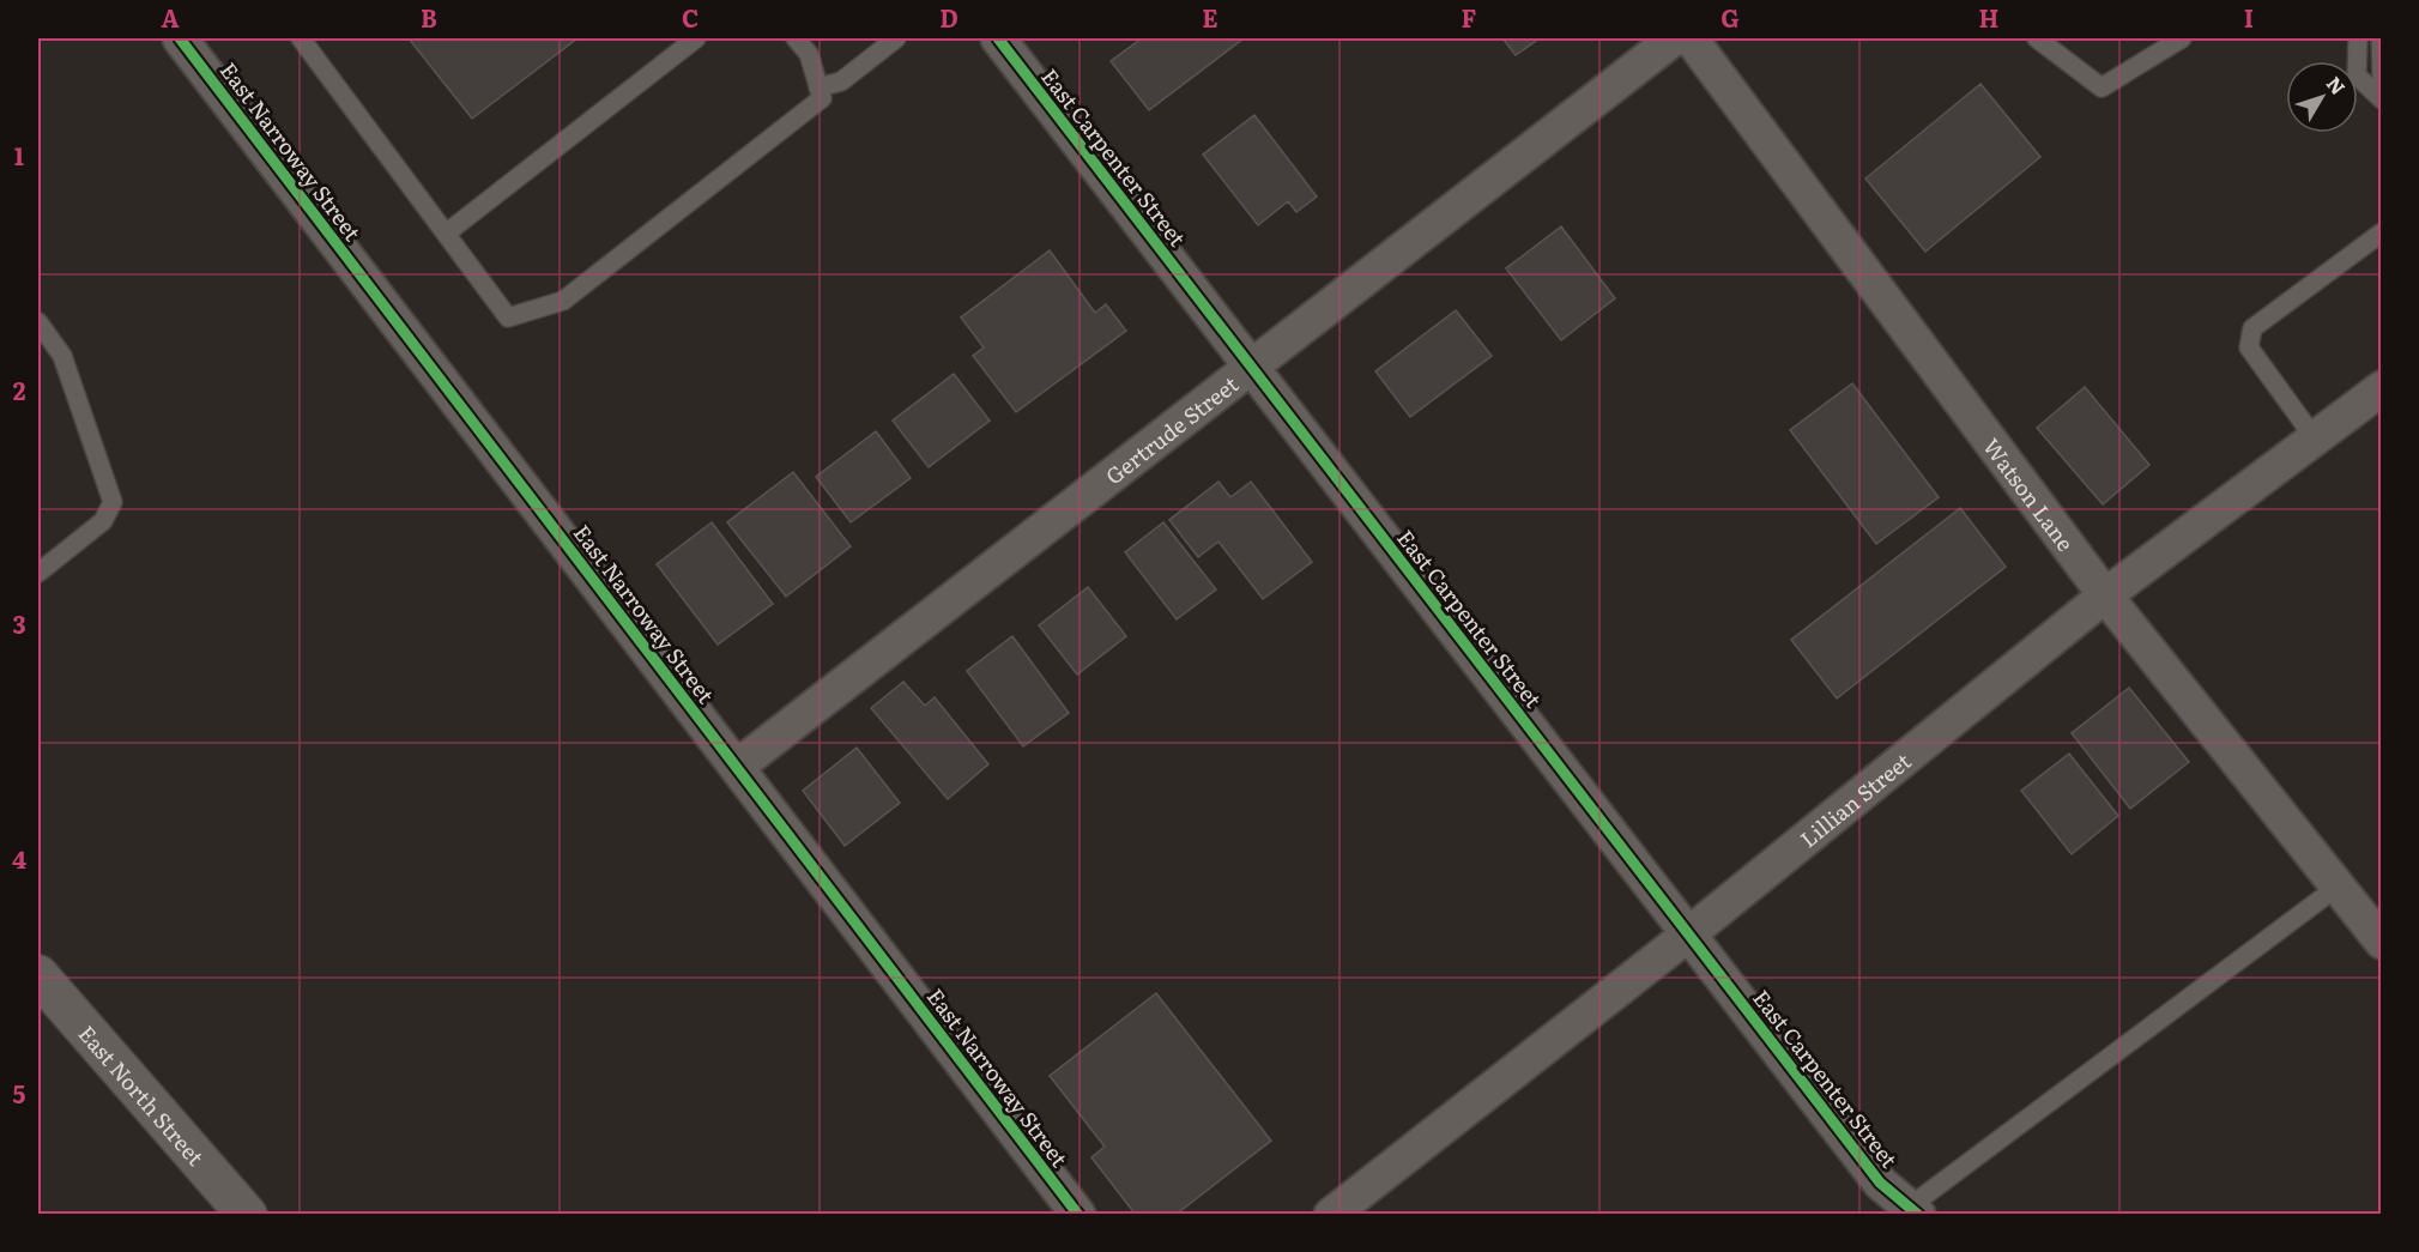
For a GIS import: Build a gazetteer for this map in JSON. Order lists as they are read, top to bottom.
{
  "streets": {
    "street": [
      "East Narroway Street",
      "East Carpenter Street",
      "Gertrude Street",
      "Watson Lane",
      "Lillian Street",
      "East North Street"
    ]
  },
  "crossings": [
    ["East Narroway Street", "Gertrude Street"],
    ["East Carpenter Street", "Gertrude Street"],
    ["East Carpenter Street", "Lillian Street"],
    ["Watson Lane", "Lillian Street"]
  ],
  "north": "top right",
  "grid": {
    "columns": [
      "A",
      "B",
      "C",
      "D",
      "E",
      "F",
      "G",
      "H",
      "I"
    ],
    "rows": [
      "1",
      "2",
      "3",
      "4",
      "5"
    ]
  }
}
